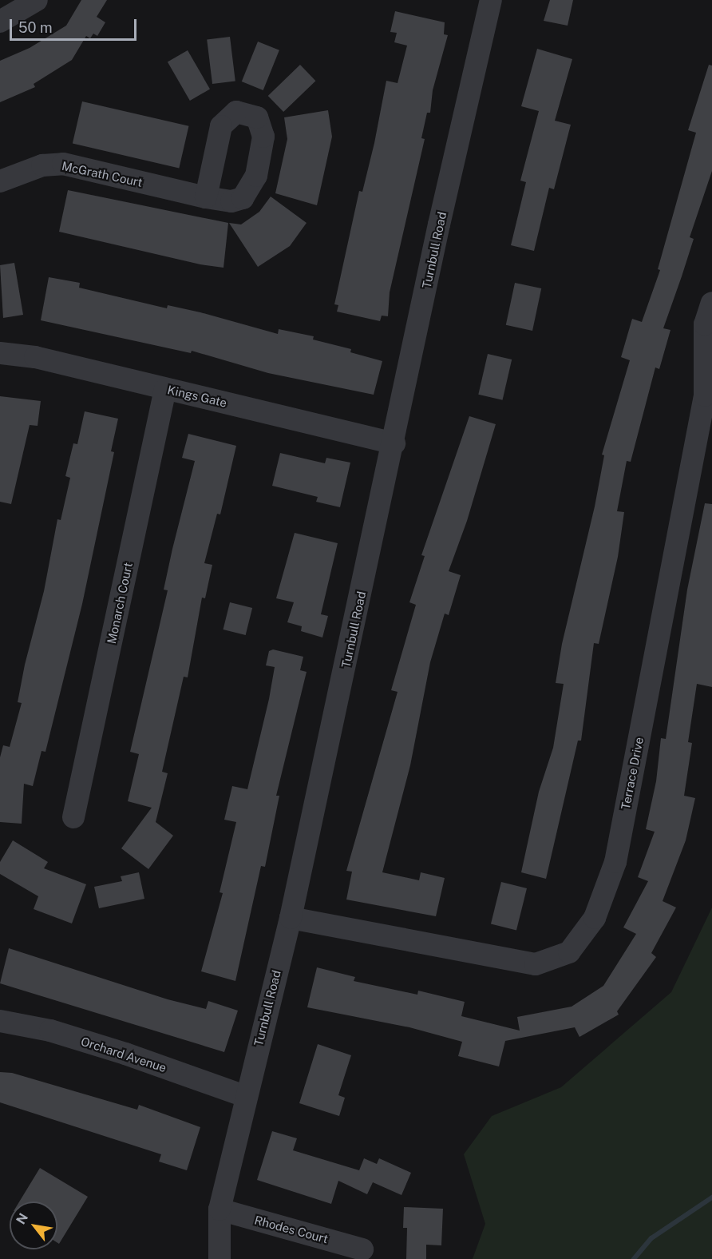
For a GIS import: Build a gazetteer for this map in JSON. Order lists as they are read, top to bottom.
{
  "streets": {
    "street": [
      "McGrath Court",
      "Turnbull Road",
      "Kings Gate",
      "Monarch Court",
      "Terrace Drive",
      "Orchard Avenue",
      "Rhodes Court"
    ]
  },
  "crossings": [
    ["Turnbull Road", "Kings Gate"],
    ["Turnbull Road", "Terrace Drive"],
    ["Turnbull Road", "Orchard Avenue"],
    ["Turnbull Road", "Rhodes Court"],
    ["Kings Gate", "Monarch Court"]
  ],
  "scale_bar": "50 m",
  "north": "top left"
}
